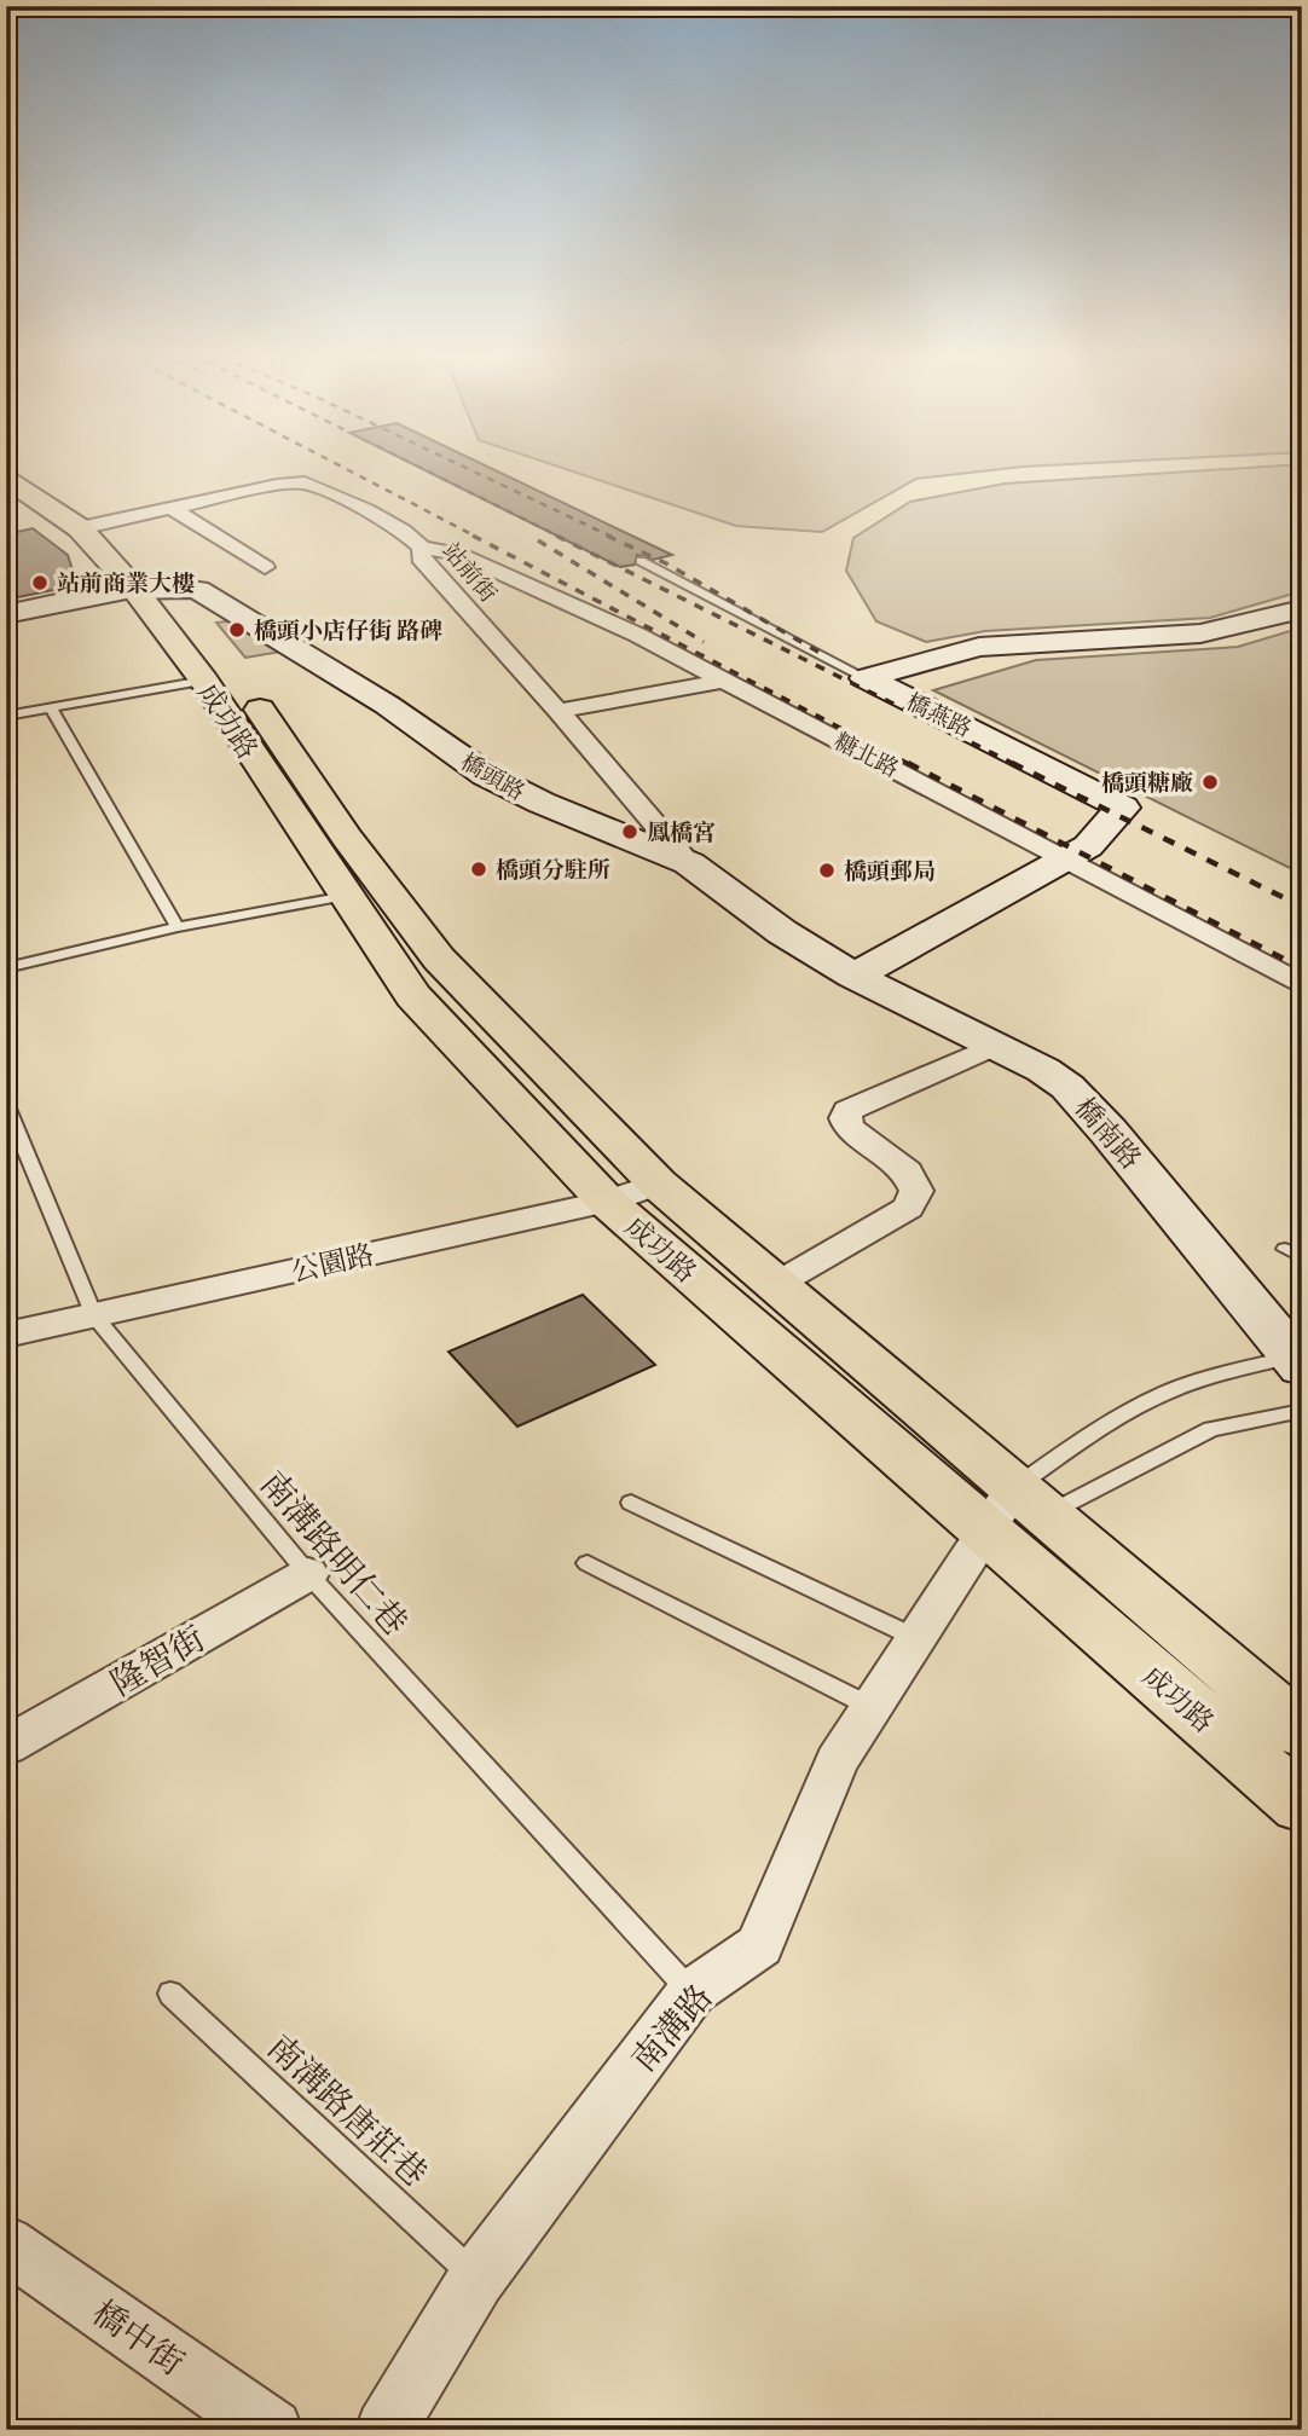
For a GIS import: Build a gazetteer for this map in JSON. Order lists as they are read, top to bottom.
{
  "streets": {
    "main road": ["成功路"],
    "street": [
      "站前街",
      "橋燕路",
      "糖北路",
      "橋頭路",
      "橋南路",
      "公園路",
      "隆智街",
      "南溝路",
      "橋中街"
    ],
    "lane": ["南溝路明仁巷", "南溝路唐莊巷"]
  },
  "crossings": [
    ["站前街", "糖北路"],
    ["站前街", "橋頭路"],
    ["橋燕路", "糖北路"],
    ["橋燕路", "橋頭路"],
    ["橋燕路", "橋南路"],
    ["成功路", "橋頭路"],
    ["成功路", "公園路"],
    ["成功路", "南溝路"],
    ["橋頭路", "橋南路"],
    ["公園路", "南溝路明仁巷"],
    ["南溝路明仁巷", "隆智街"],
    ["南溝路明仁巷", "南溝路"],
    ["南溝路", "南溝路唐莊巷"]
  ],
  "places": [
    "站前商業大樓",
    "橋頭小店仔街 路碑",
    "橋頭糖廠",
    "鳳橋宮",
    "橋頭分駐所",
    "橋頭郵局"
  ]
}
